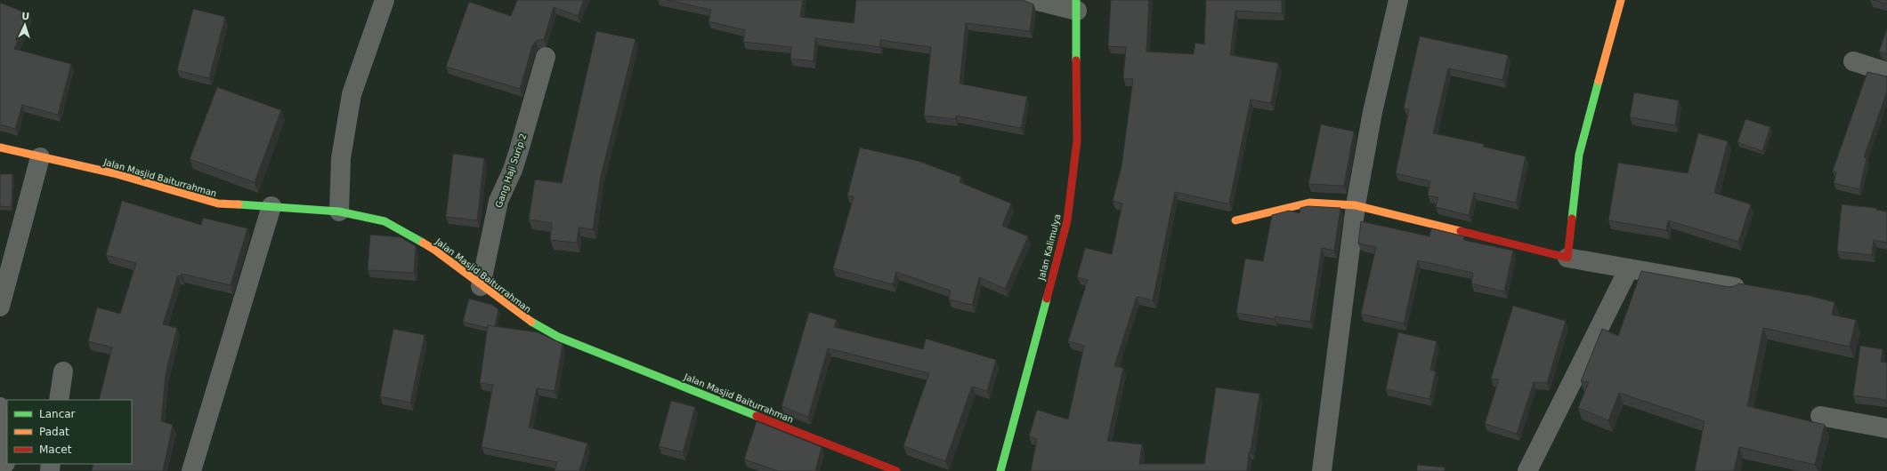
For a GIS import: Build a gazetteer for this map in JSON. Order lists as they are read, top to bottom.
{
  "streets": {
    "street": ["Gang Haji Surip 2", "Jalan Masjid Baiturrahman", "Jalan Kalimulya"]
  },
  "crossings": [
    ["Gang Haji Surip 2", "Jalan Masjid Baiturrahman"]
  ],
  "legend": ["Lancar", "Padat", "Macet"],
  "north": "top"
}
